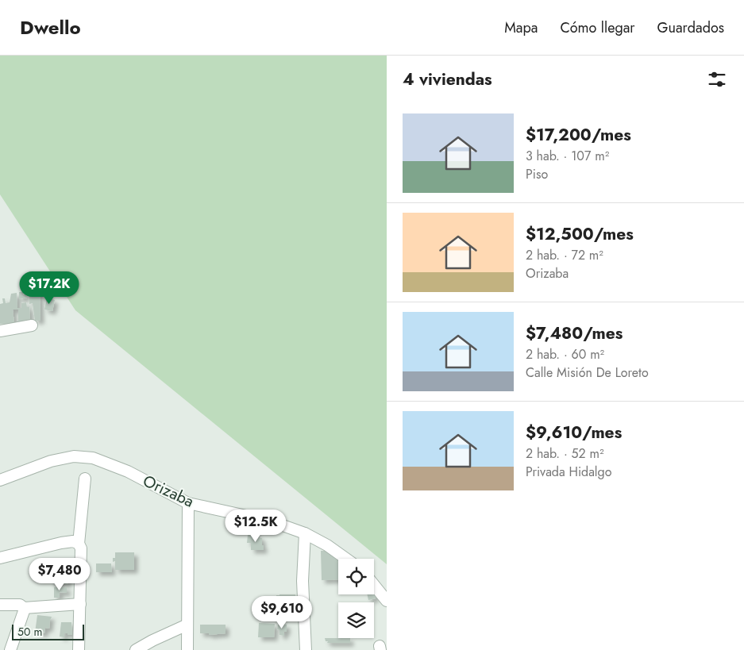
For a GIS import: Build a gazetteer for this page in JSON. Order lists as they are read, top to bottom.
{
  "streets": {
    "street": ["Orizaba"]
  },
  "scale_bar": "50 m",
  "page": {
    "header": "Dwello",
    "nav": ["Mapa", "Cómo llegar", "Guardados"],
    "heading": "4 viviendas",
    "list": [
      {
        "name": "$17,200/mes",
        "note": "3 hab. · 107 m² · Piso"
      },
      {
        "name": "$12,500/mes",
        "note": "2 hab. · 72 m² · Orizaba"
      },
      {
        "name": "$7,480/mes",
        "note": "2 hab. · 60 m² · Calle Misión De Loreto"
      },
      {
        "name": "$9,610/mes",
        "note": "2 hab. · 52 m² · Privada Hidalgo"
      }
    ],
    "price": [
      "$17.2K",
      "$12.5K",
      "$7,480",
      "$9,610"
    ],
    "scale": "50 m"
  }
}
